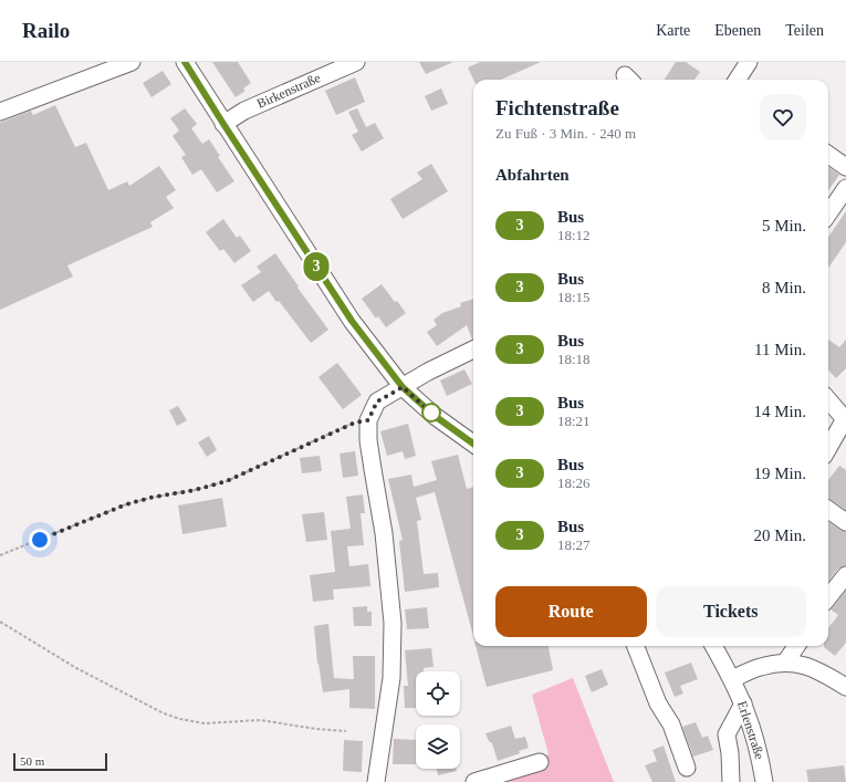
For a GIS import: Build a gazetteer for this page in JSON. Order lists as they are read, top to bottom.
{
  "streets": {
    "street": ["Birkenstraße", "Erlenstraße"]
  },
  "lines": ["bus line 3"],
  "scale_bar": "50 m",
  "page": {
    "header": "Railo",
    "nav": ["Karte", "Ebenen", "Teilen"],
    "on_map": "3",
    "heading": [
      ["Fichtenstraße", "Zu Fuß · 3 Min. · 240 m"],
      "Abfahrten"
    ],
    "list": [
      {
        "mark": "3",
        "name": "Bus",
        "note": "18:12",
        "value": "5 Min."
      },
      {
        "mark": "3",
        "name": "Bus",
        "note": "18:15",
        "value": "8 Min."
      },
      {
        "mark": "3",
        "name": "Bus",
        "note": "18:18",
        "value": "11 Min."
      },
      {
        "mark": "3",
        "name": "Bus",
        "note": "18:21",
        "value": "14 Min."
      },
      {
        "mark": "3",
        "name": "Bus",
        "note": "18:26",
        "value": "19 Min."
      },
      {
        "mark": "3",
        "name": "Bus",
        "note": "18:27",
        "value": "20 Min."
      }
    ],
    "buttons": ["Route", "Tickets"],
    "scale": "50 m"
  }
}
